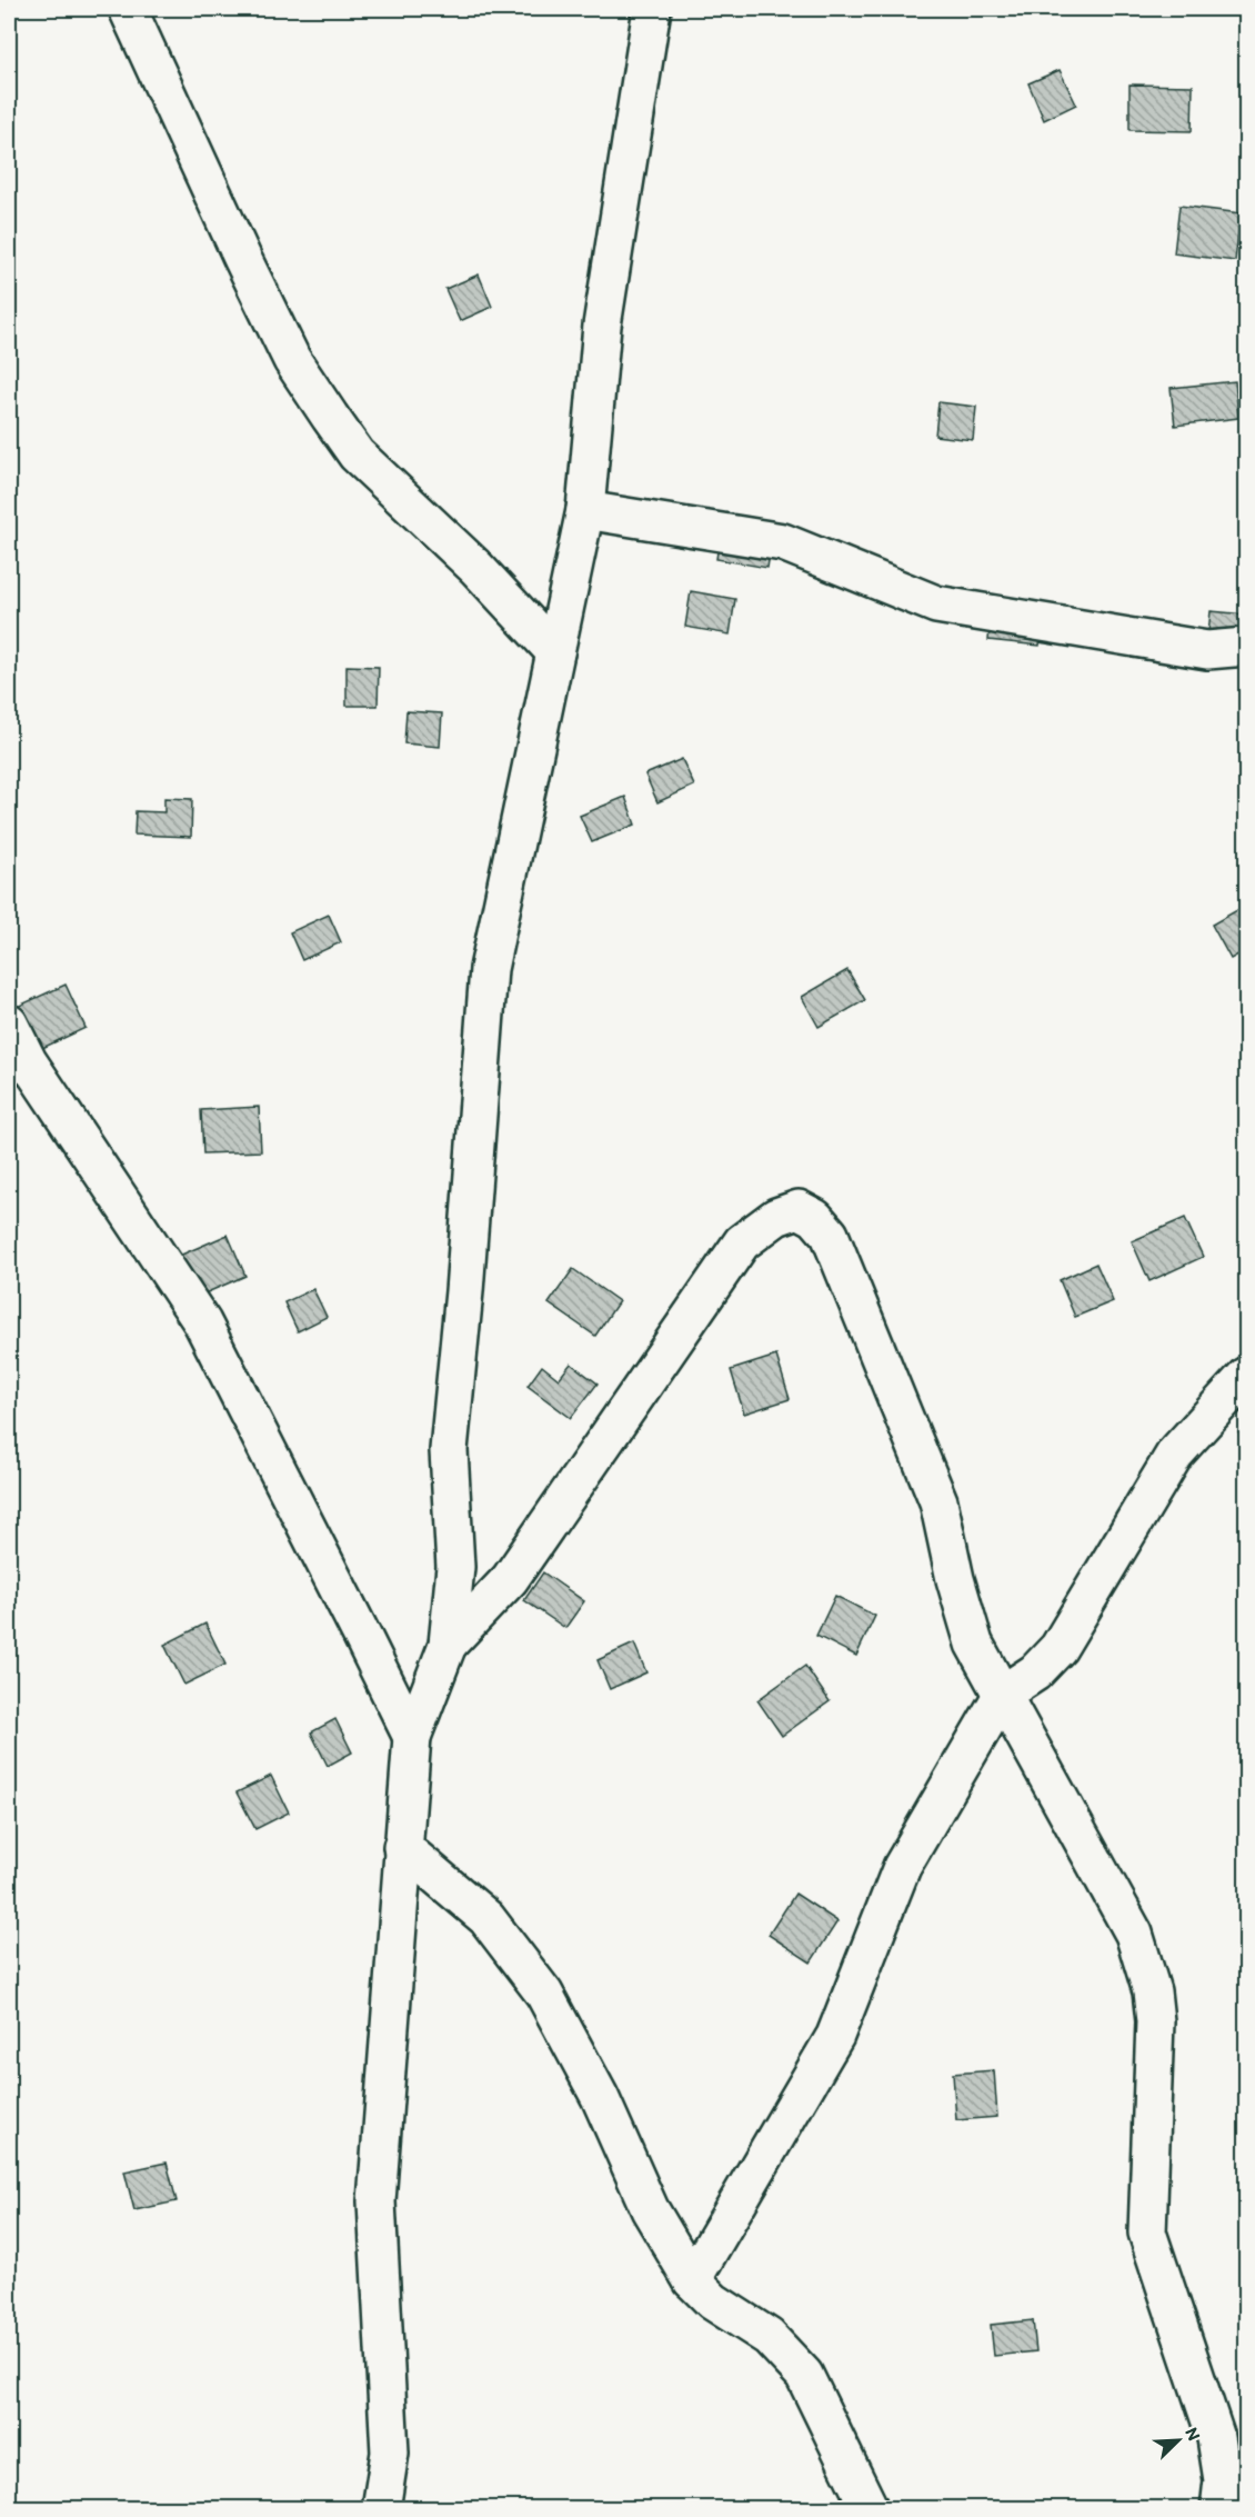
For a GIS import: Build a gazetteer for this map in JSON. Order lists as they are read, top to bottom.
{
  "north": "top right"
}
